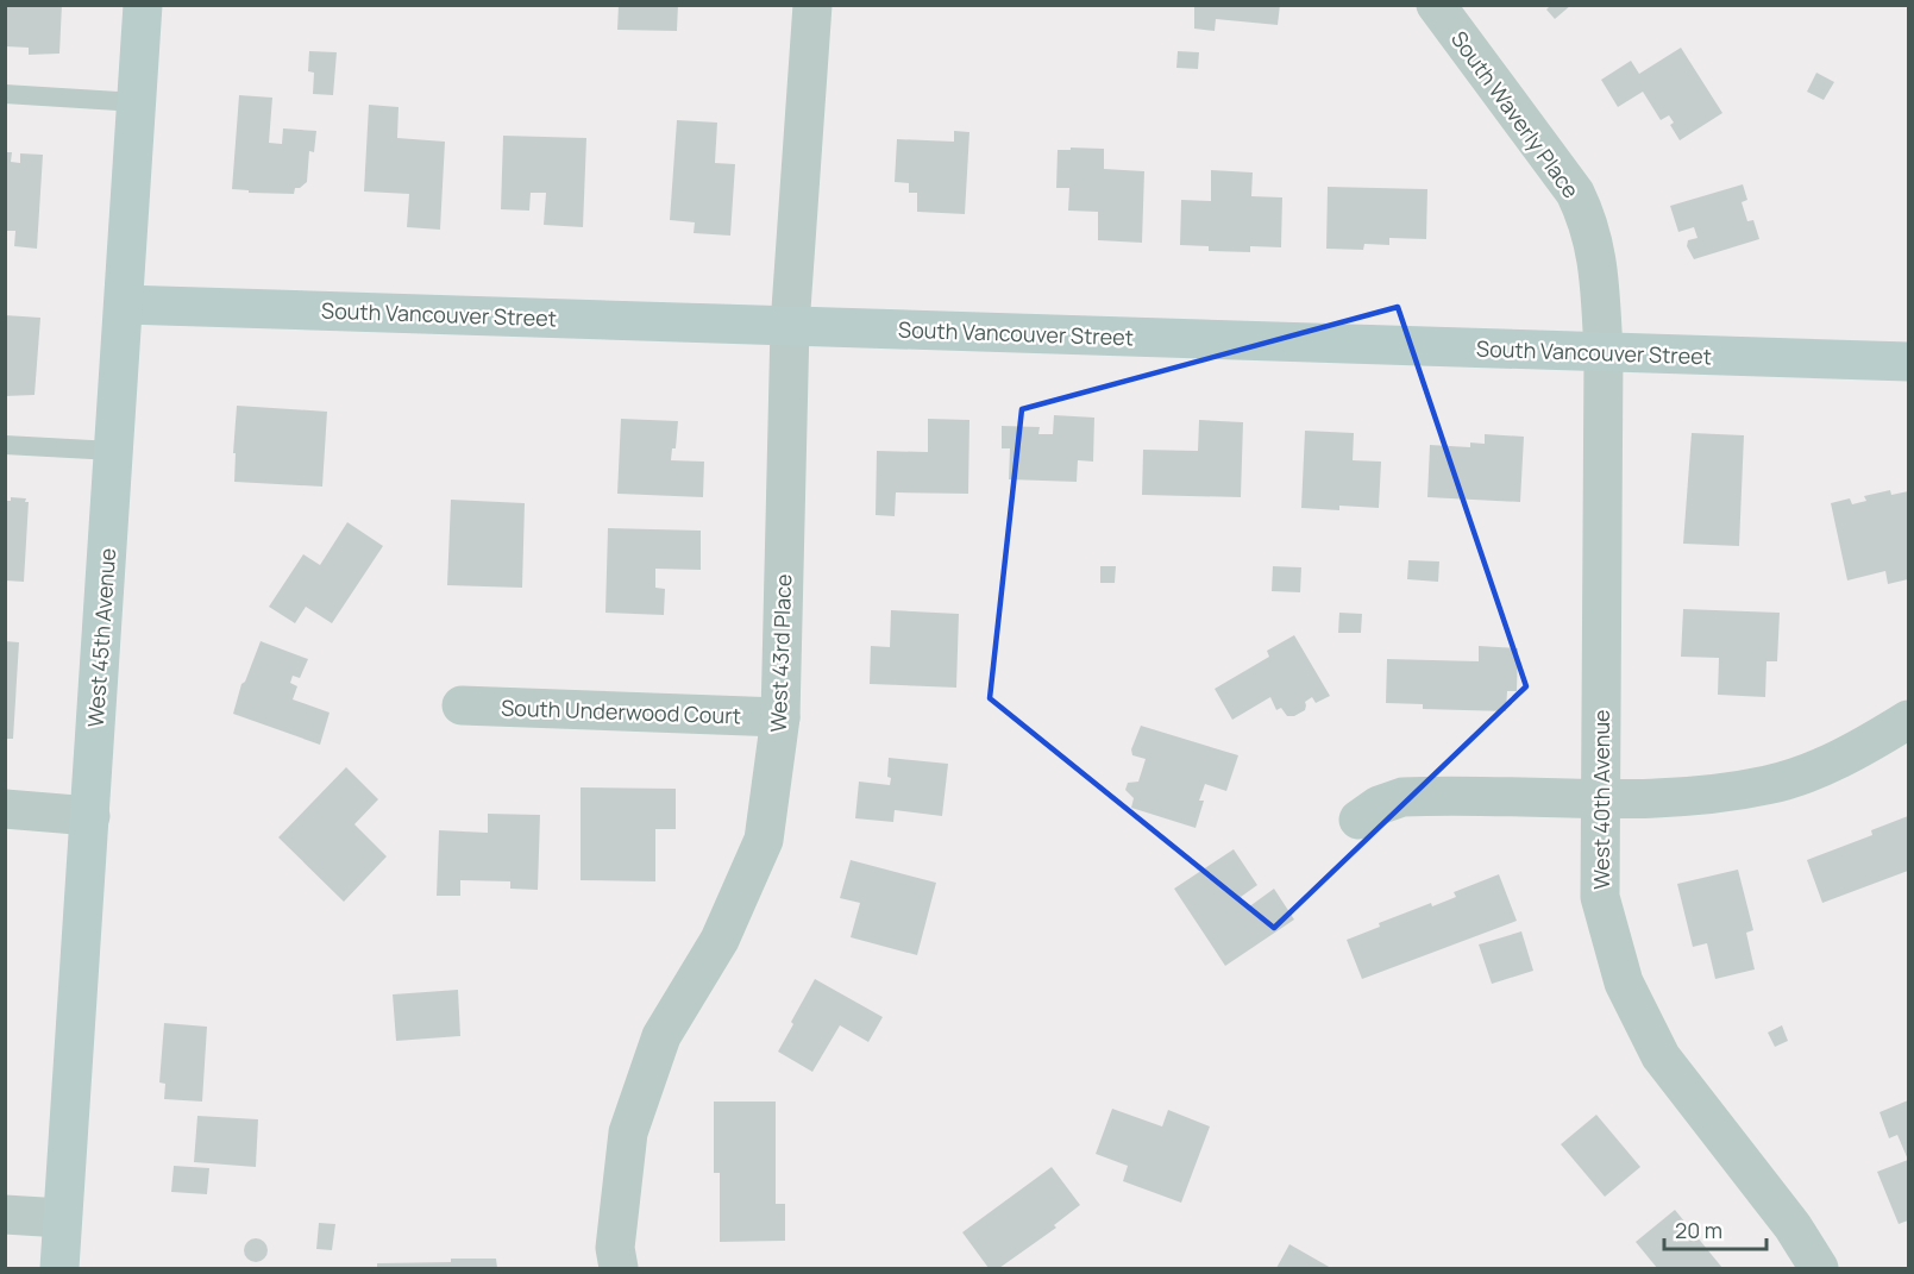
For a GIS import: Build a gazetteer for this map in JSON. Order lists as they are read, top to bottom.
{
  "streets": {
    "street": [
      "South Waverly Place",
      "South Vancouver Street",
      "West 45th Avenue",
      "West 43rd Place",
      "South Underwood Court",
      "West 40th Avenue"
    ]
  },
  "crossings": [
    ["South Waverly Place", "South Vancouver Street"],
    ["South Waverly Place", "West 40th Avenue"],
    ["South Vancouver Street", "West 45th Avenue"],
    ["South Vancouver Street", "West 43rd Place"],
    ["South Vancouver Street", "West 40th Avenue"],
    ["West 43rd Place", "South Underwood Court"]
  ],
  "scale_bar": "20 m"
}
